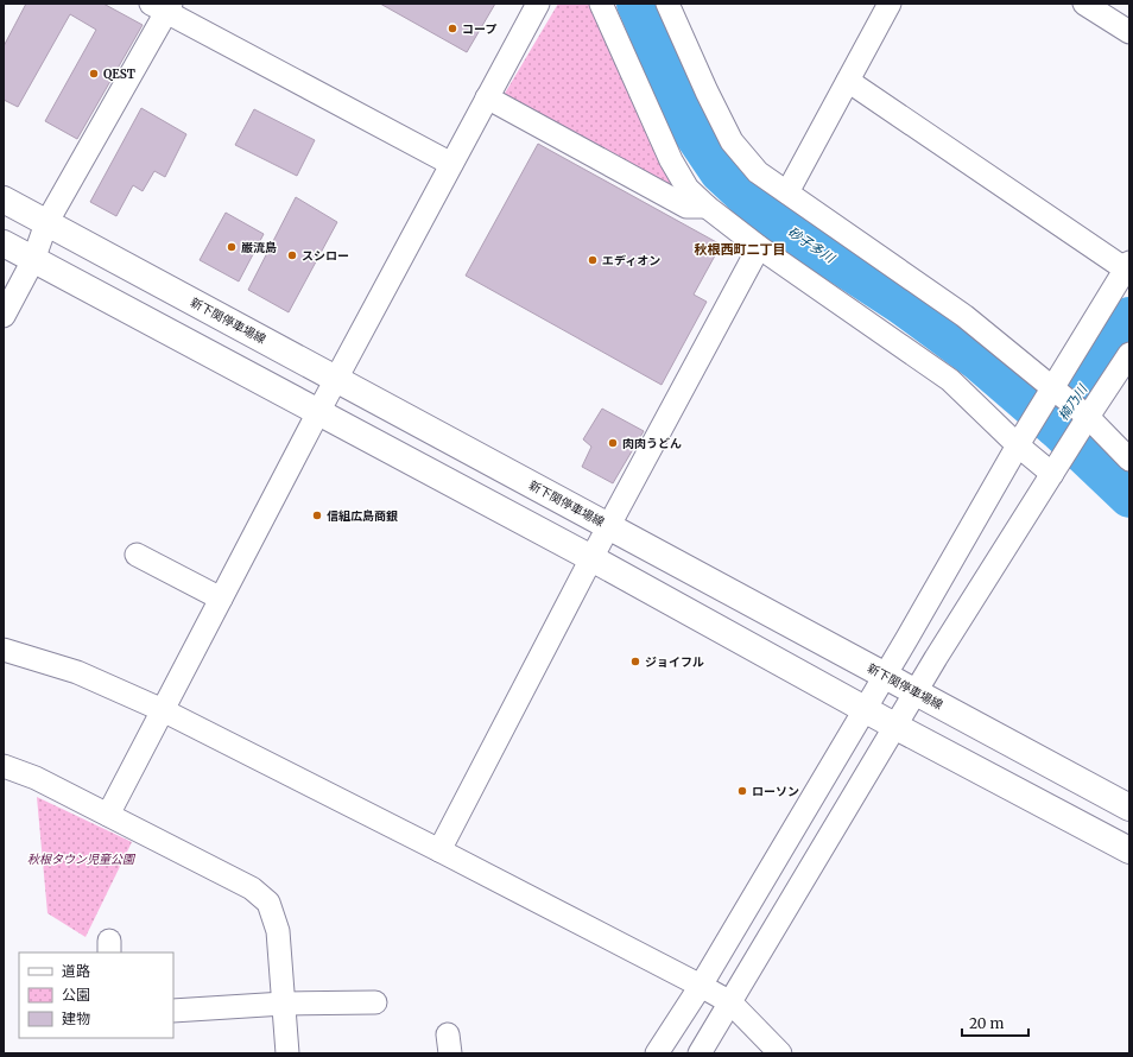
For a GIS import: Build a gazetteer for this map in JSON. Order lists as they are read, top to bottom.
{
  "streets": {
    "main road": ["新下関停車場線"]
  },
  "districts": ["秋根西町二丁目"],
  "water": ["砂子多川", "楠乃川"],
  "parks": ["秋根タウン児童公園"],
  "places": [
    "コープ",
    "QEST",
    "巌流島",
    "スシロー",
    "エディオン",
    "肉肉うどん",
    "信組広島商銀",
    "ジョイフル",
    "ローソン"
  ],
  "legend": ["道路", "公園", "建物"],
  "scale_bar": "20 m"
}
